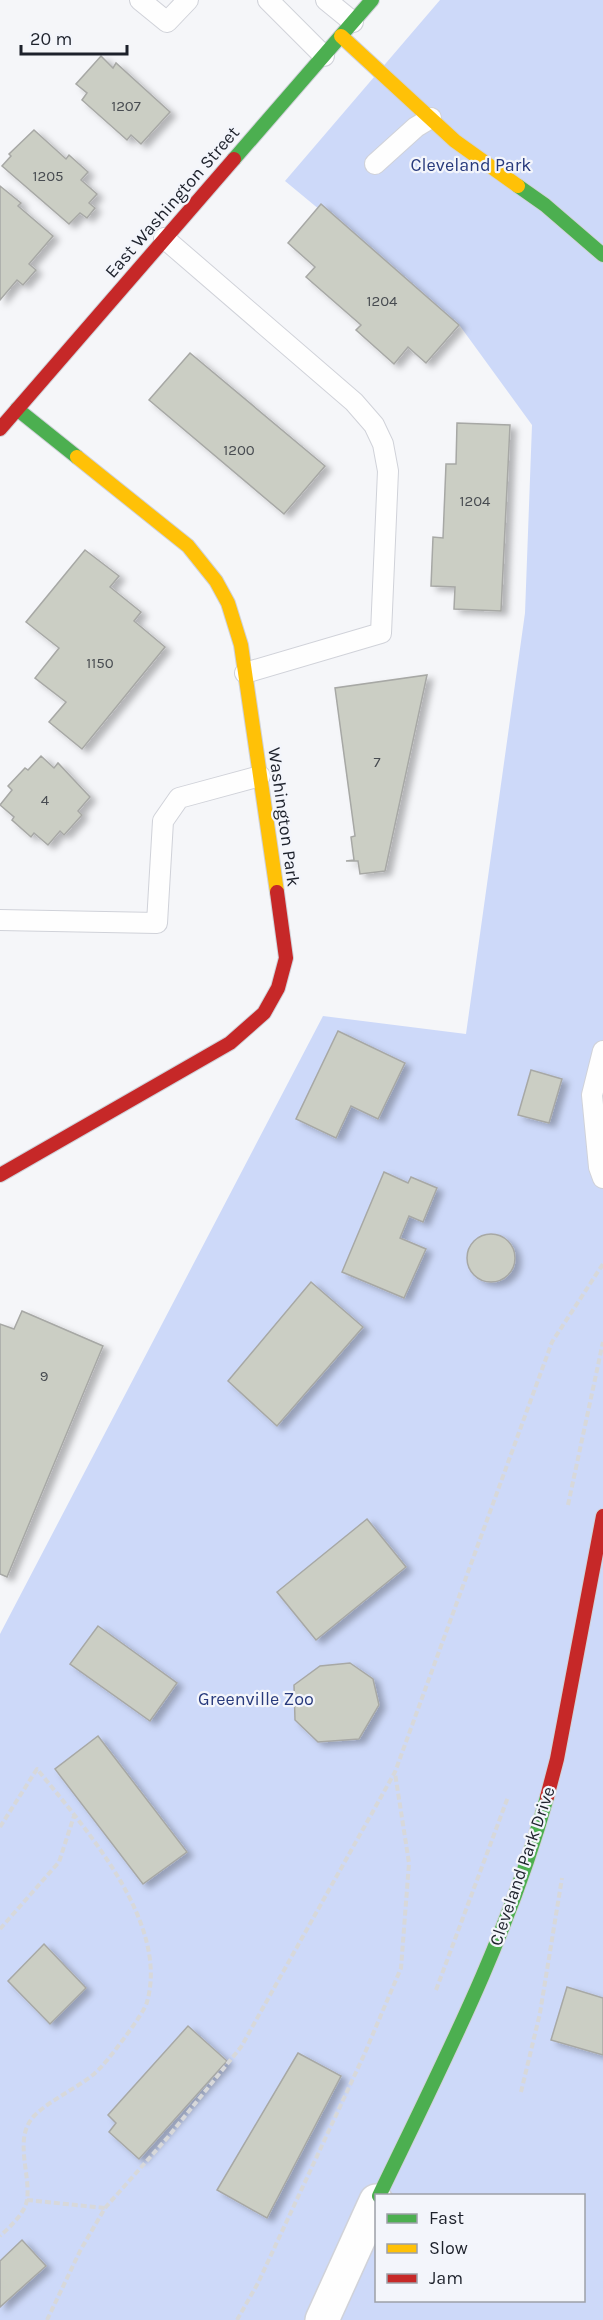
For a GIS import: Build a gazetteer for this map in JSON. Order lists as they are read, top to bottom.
{
  "streets": {
    "street": ["East Washington Street", "Washington Park", "Cleveland Park Drive"]
  },
  "crossings": [
    ["East Washington Street", "Washington Park"]
  ],
  "parks": ["Cleveland Park", "Greenville Zoo"],
  "house_numbers": [
    "1207",
    "1205",
    "1204",
    "1200",
    "1204",
    "1150",
    "7",
    "4",
    "9"
  ],
  "legend": ["Fast", "Slow", "Jam"],
  "scale_bar": "20 m"
}
